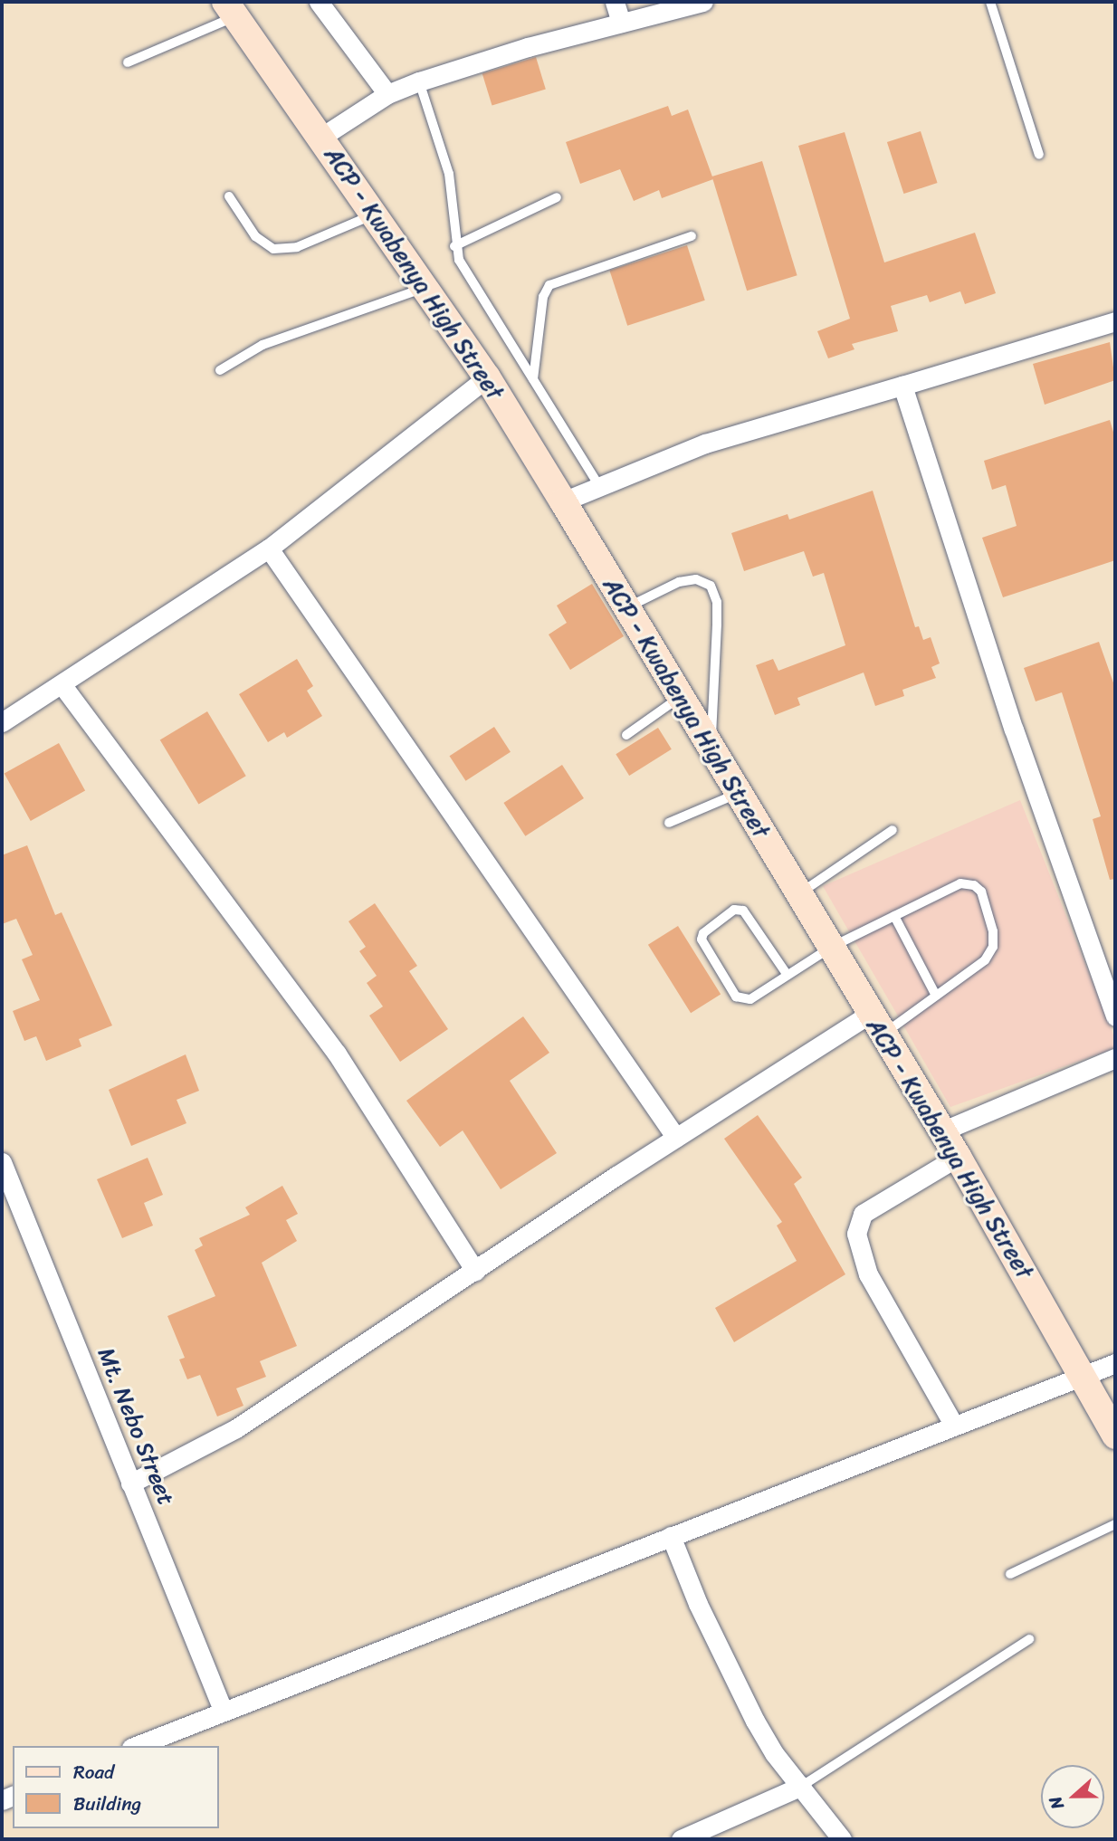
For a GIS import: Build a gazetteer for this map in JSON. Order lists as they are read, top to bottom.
{
  "streets": {
    "main road": ["ACP - Kwabenya High Street"],
    "street": ["Mt. Nebo Street"]
  },
  "legend": ["Road", "Building"],
  "north": "left"
}
